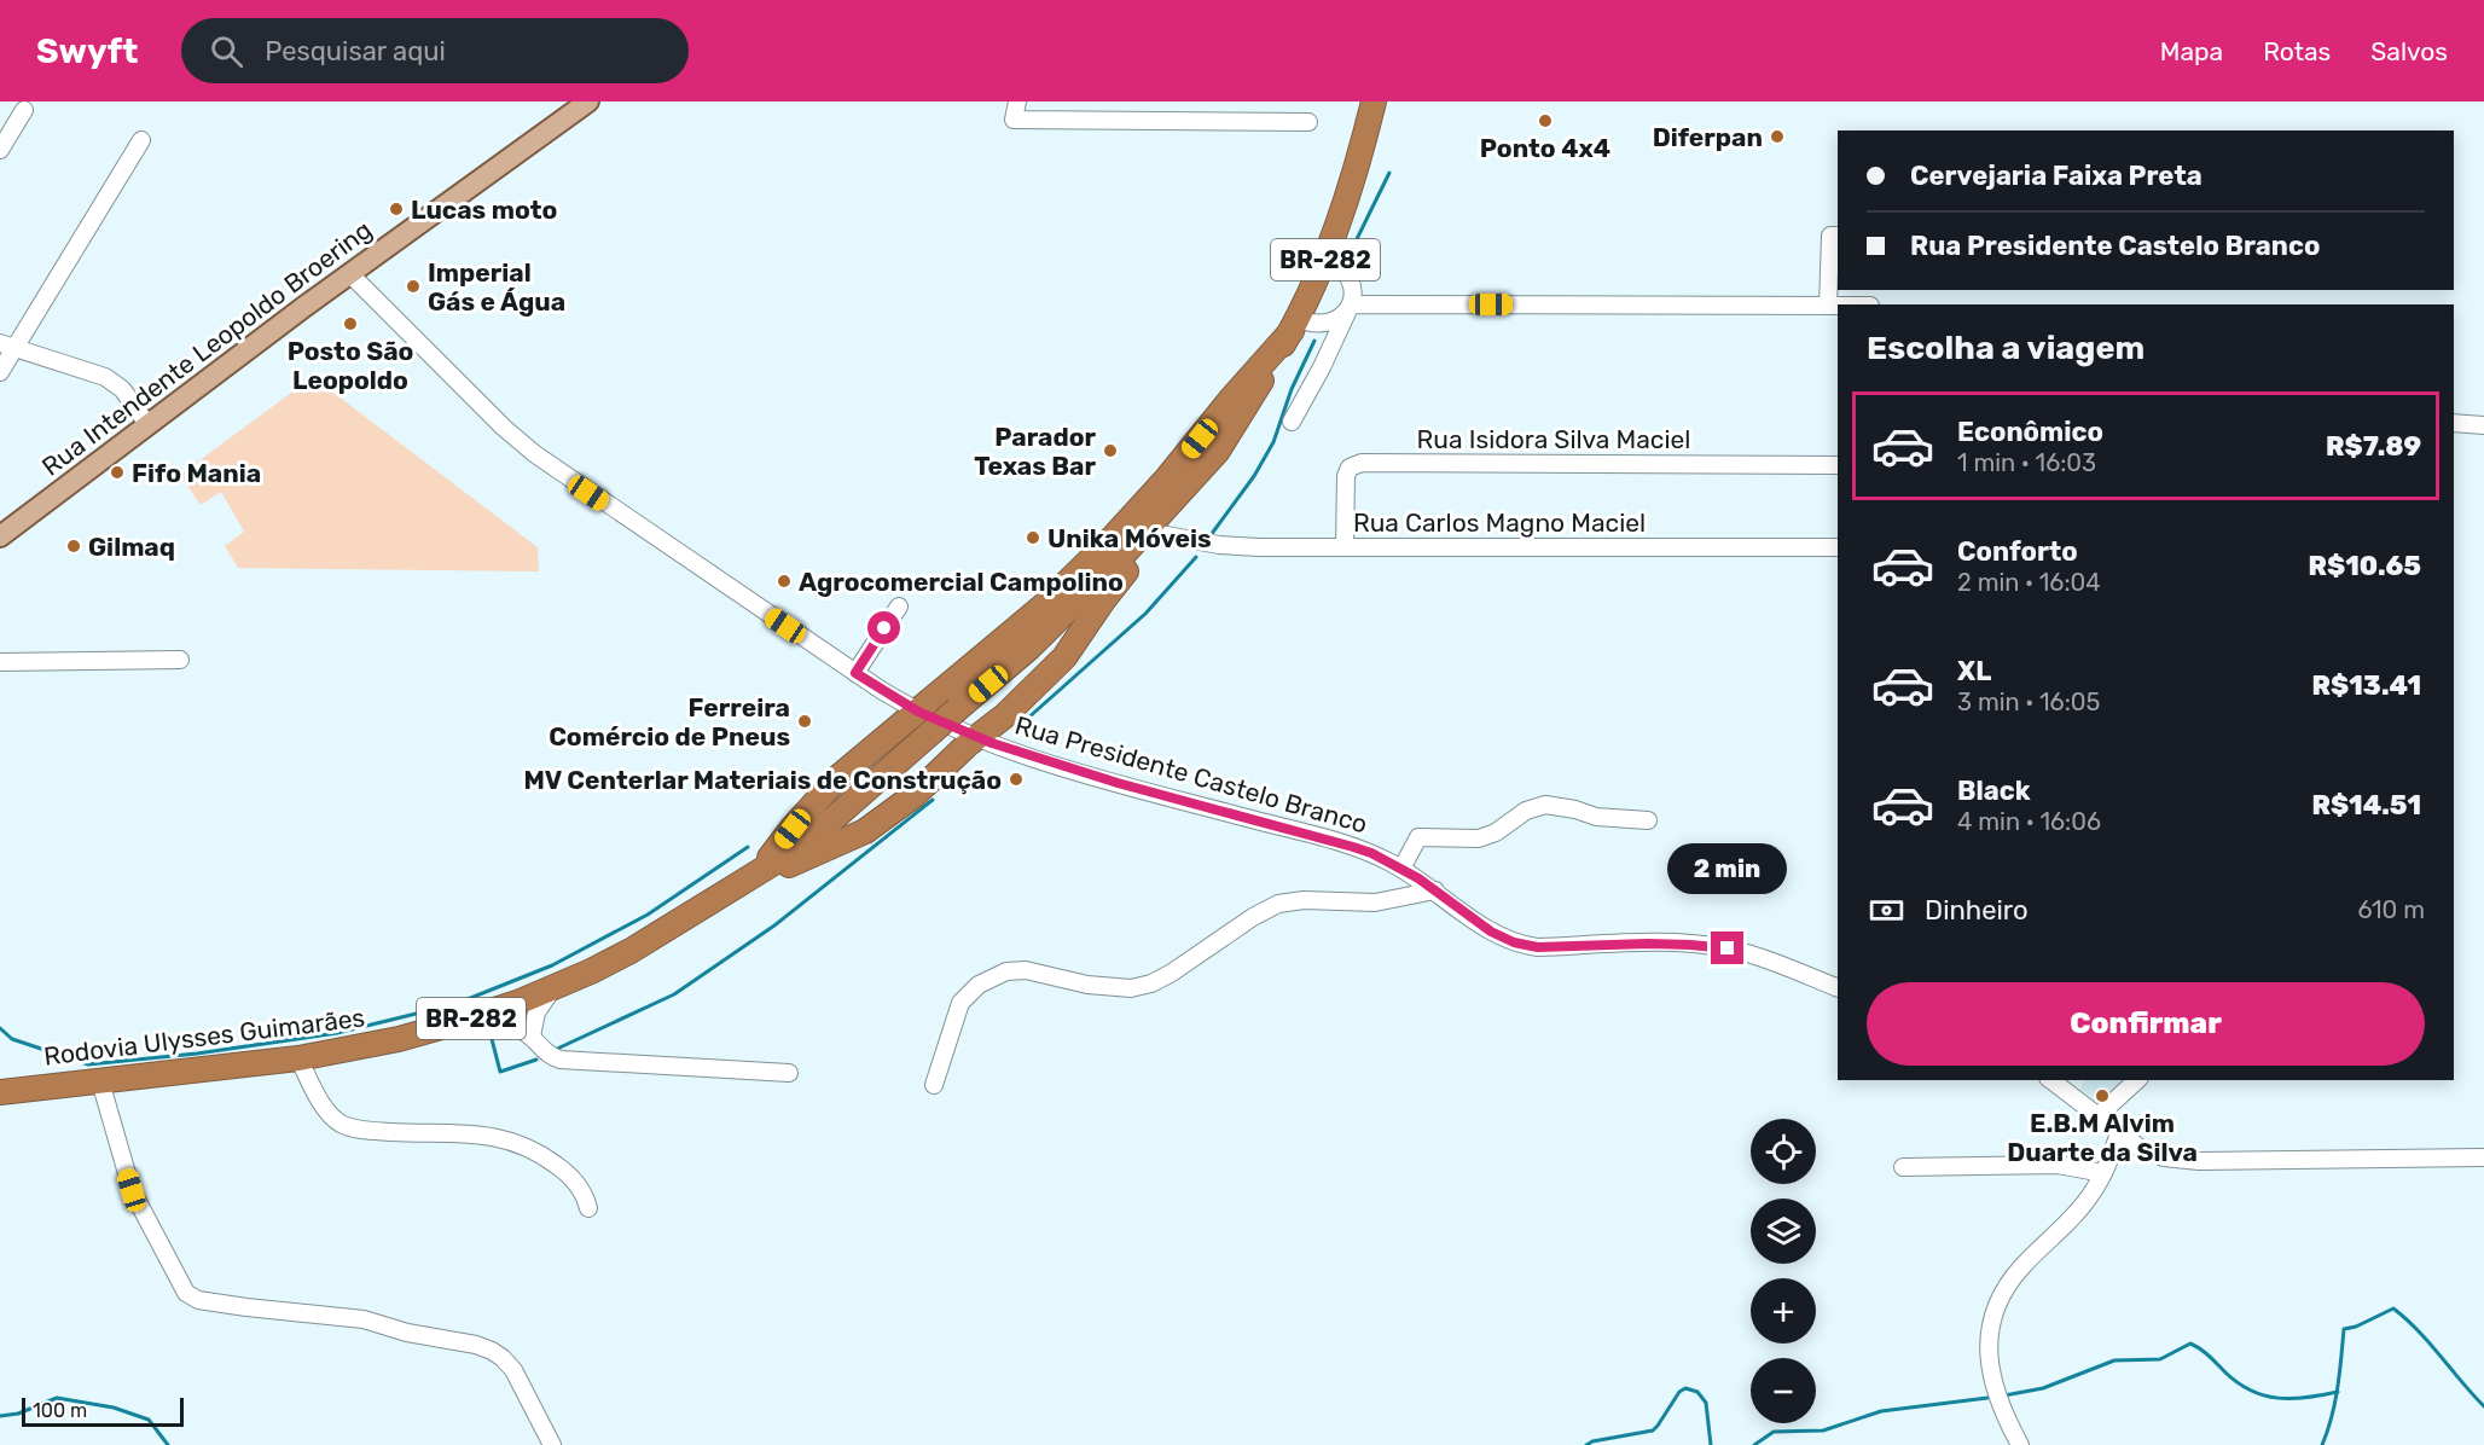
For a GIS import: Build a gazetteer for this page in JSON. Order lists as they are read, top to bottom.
{
  "streets": {
    "highway": ["BR-282", "Rodovia Ulysses Guimarães"],
    "main road": ["Rua Intendente Leopoldo Broering"],
    "street": ["Rua Isidora Silva Maciel", "Rua Carlos Magno Maciel", "Rua Presidente Castelo Branco"]
  },
  "crossings": [
    ["Rua Intendente Leopoldo Broering", "Rua Presidente Castelo Branco"],
    ["Rua Isidora Silva Maciel", "Rua Carlos Magno Maciel"]
  ],
  "places": [
    "Ponto 4x4",
    "Diferpan",
    "Lucas moto",
    "Imperial Gás e Água",
    "Posto São Leopoldo",
    "Parador Texas Bar",
    "Fifo Mania",
    "Unika Móveis",
    "Gilmaq",
    "Agrocomercial Campolino",
    "Ferreira Comércio de Pneus",
    "MV Centerlar Materiais de Construção",
    "E.B.M Alvim Duarte da Silva"
  ],
  "scale_bar": "100 m",
  "page": {
    "header": "Swyft",
    "search": "Pesquisar aqui",
    "nav": ["Mapa", "Rotas", "Salvos"],
    "banner": ["Cervejaria Faixa Preta", "Rua Presidente Castelo Branco"],
    "heading": "Escolha a viagem",
    "list": [
      {
        "name": "Econômico",
        "note": "1 min · 16:03",
        "value": "R$7.89"
      },
      {
        "name": "Conforto",
        "note": "2 min · 16:04",
        "value": "R$10.65"
      },
      {
        "name": "XL",
        "note": "3 min · 16:05",
        "value": "R$13.41"
      },
      {
        "name": "Black",
        "note": "4 min · 16:06",
        "value": "R$14.51"
      }
    ],
    "bubble": "2 min",
    "pay": ["Dinheiro", "610 m"],
    "buttons": "Confirmar",
    "map_buttons": ["+", "−"],
    "scale": "100 m"
  }
}
